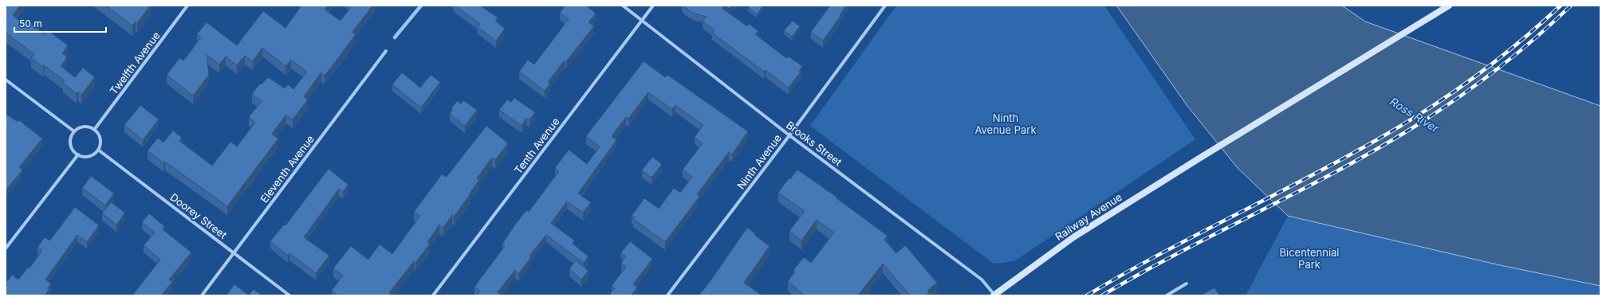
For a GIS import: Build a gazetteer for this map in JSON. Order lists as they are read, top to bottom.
{
  "streets": {
    "main road": ["Railway Avenue"],
    "street": [
      "Twelfth Avenue",
      "Brooks Street",
      "Tenth Avenue",
      "Ninth Avenue",
      "Eleventh Avenue",
      "Doorey Street"
    ]
  },
  "crossings": [
    ["Twelfth Avenue", "Doorey Street"],
    ["Brooks Street", "Tenth Avenue"],
    ["Brooks Street", "Ninth Avenue"],
    ["Brooks Street", "Railway Avenue"],
    ["Eleventh Avenue", "Doorey Street"]
  ],
  "water": ["Ross River"],
  "parks": ["Ninth Avenue Park", "Bicentennial Park"],
  "scale_bar": "50 m"
}
